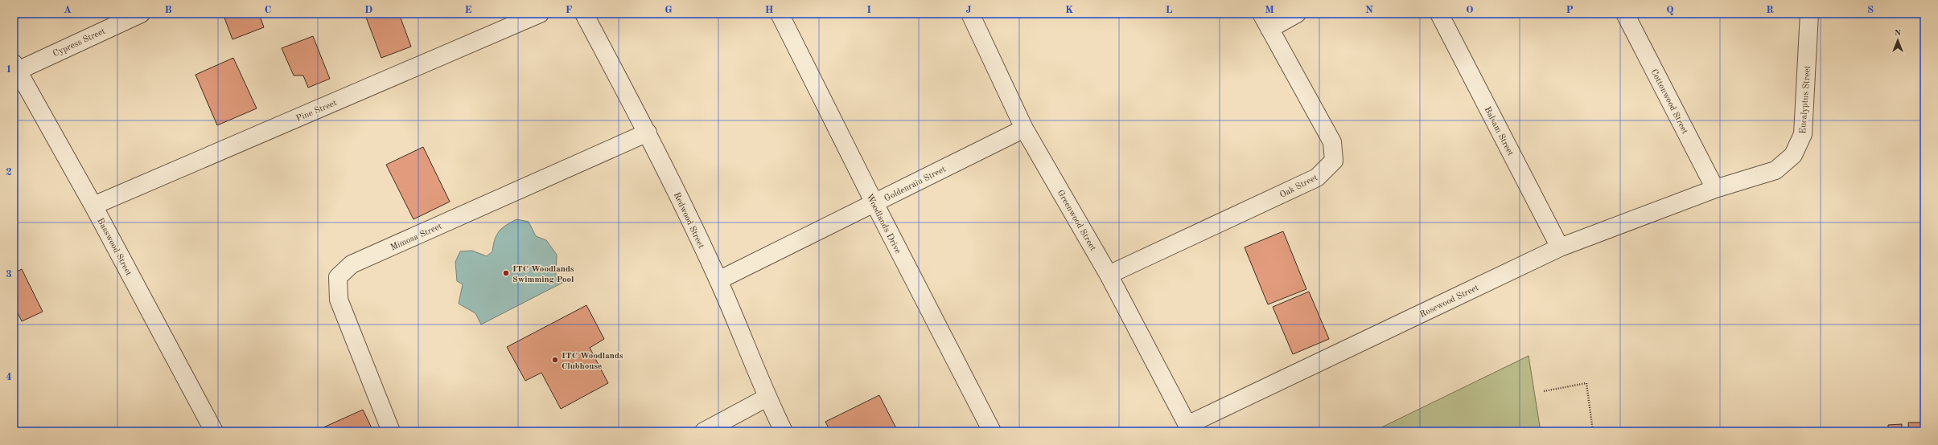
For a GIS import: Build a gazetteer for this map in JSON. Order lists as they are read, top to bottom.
{
  "streets": {
    "street": [
      "Cypress Street",
      "Eucalyptus Street",
      "Cottonwood Street",
      "Pine Street",
      "Balsam Street",
      "Goldenrain Street",
      "Oak Street",
      "Redwood Street",
      "Greenwood Street",
      "Woodlands Drive",
      "Mimosa Street",
      "Basswood Street",
      "Rosewood Street"
    ]
  },
  "crossings": [
    ["Cypress Street", "Basswood Street"],
    ["Eucalyptus Street", "Cottonwood Street"],
    ["Eucalyptus Street", "Rosewood Street"],
    ["Cottonwood Street", "Rosewood Street"],
    ["Pine Street", "Basswood Street"],
    ["Balsam Street", "Rosewood Street"],
    ["Goldenrain Street", "Redwood Street"],
    ["Goldenrain Street", "Greenwood Street"],
    ["Goldenrain Street", "Woodlands Drive"],
    ["Oak Street", "Greenwood Street"],
    ["Redwood Street", "Mimosa Street"],
    ["Greenwood Street", "Rosewood Street"]
  ],
  "places": ["ITC Woodlands Swimming Pool", "ITC Woodlands Clubhouse"],
  "north": "top",
  "grid": {
    "columns": [
      "A",
      "B",
      "C",
      "D",
      "E",
      "F",
      "G",
      "H",
      "I",
      "J",
      "K",
      "L",
      "M",
      "N",
      "O",
      "P",
      "Q",
      "R",
      "S"
    ],
    "rows": [
      "1",
      "2",
      "3",
      "4"
    ]
  }
}
